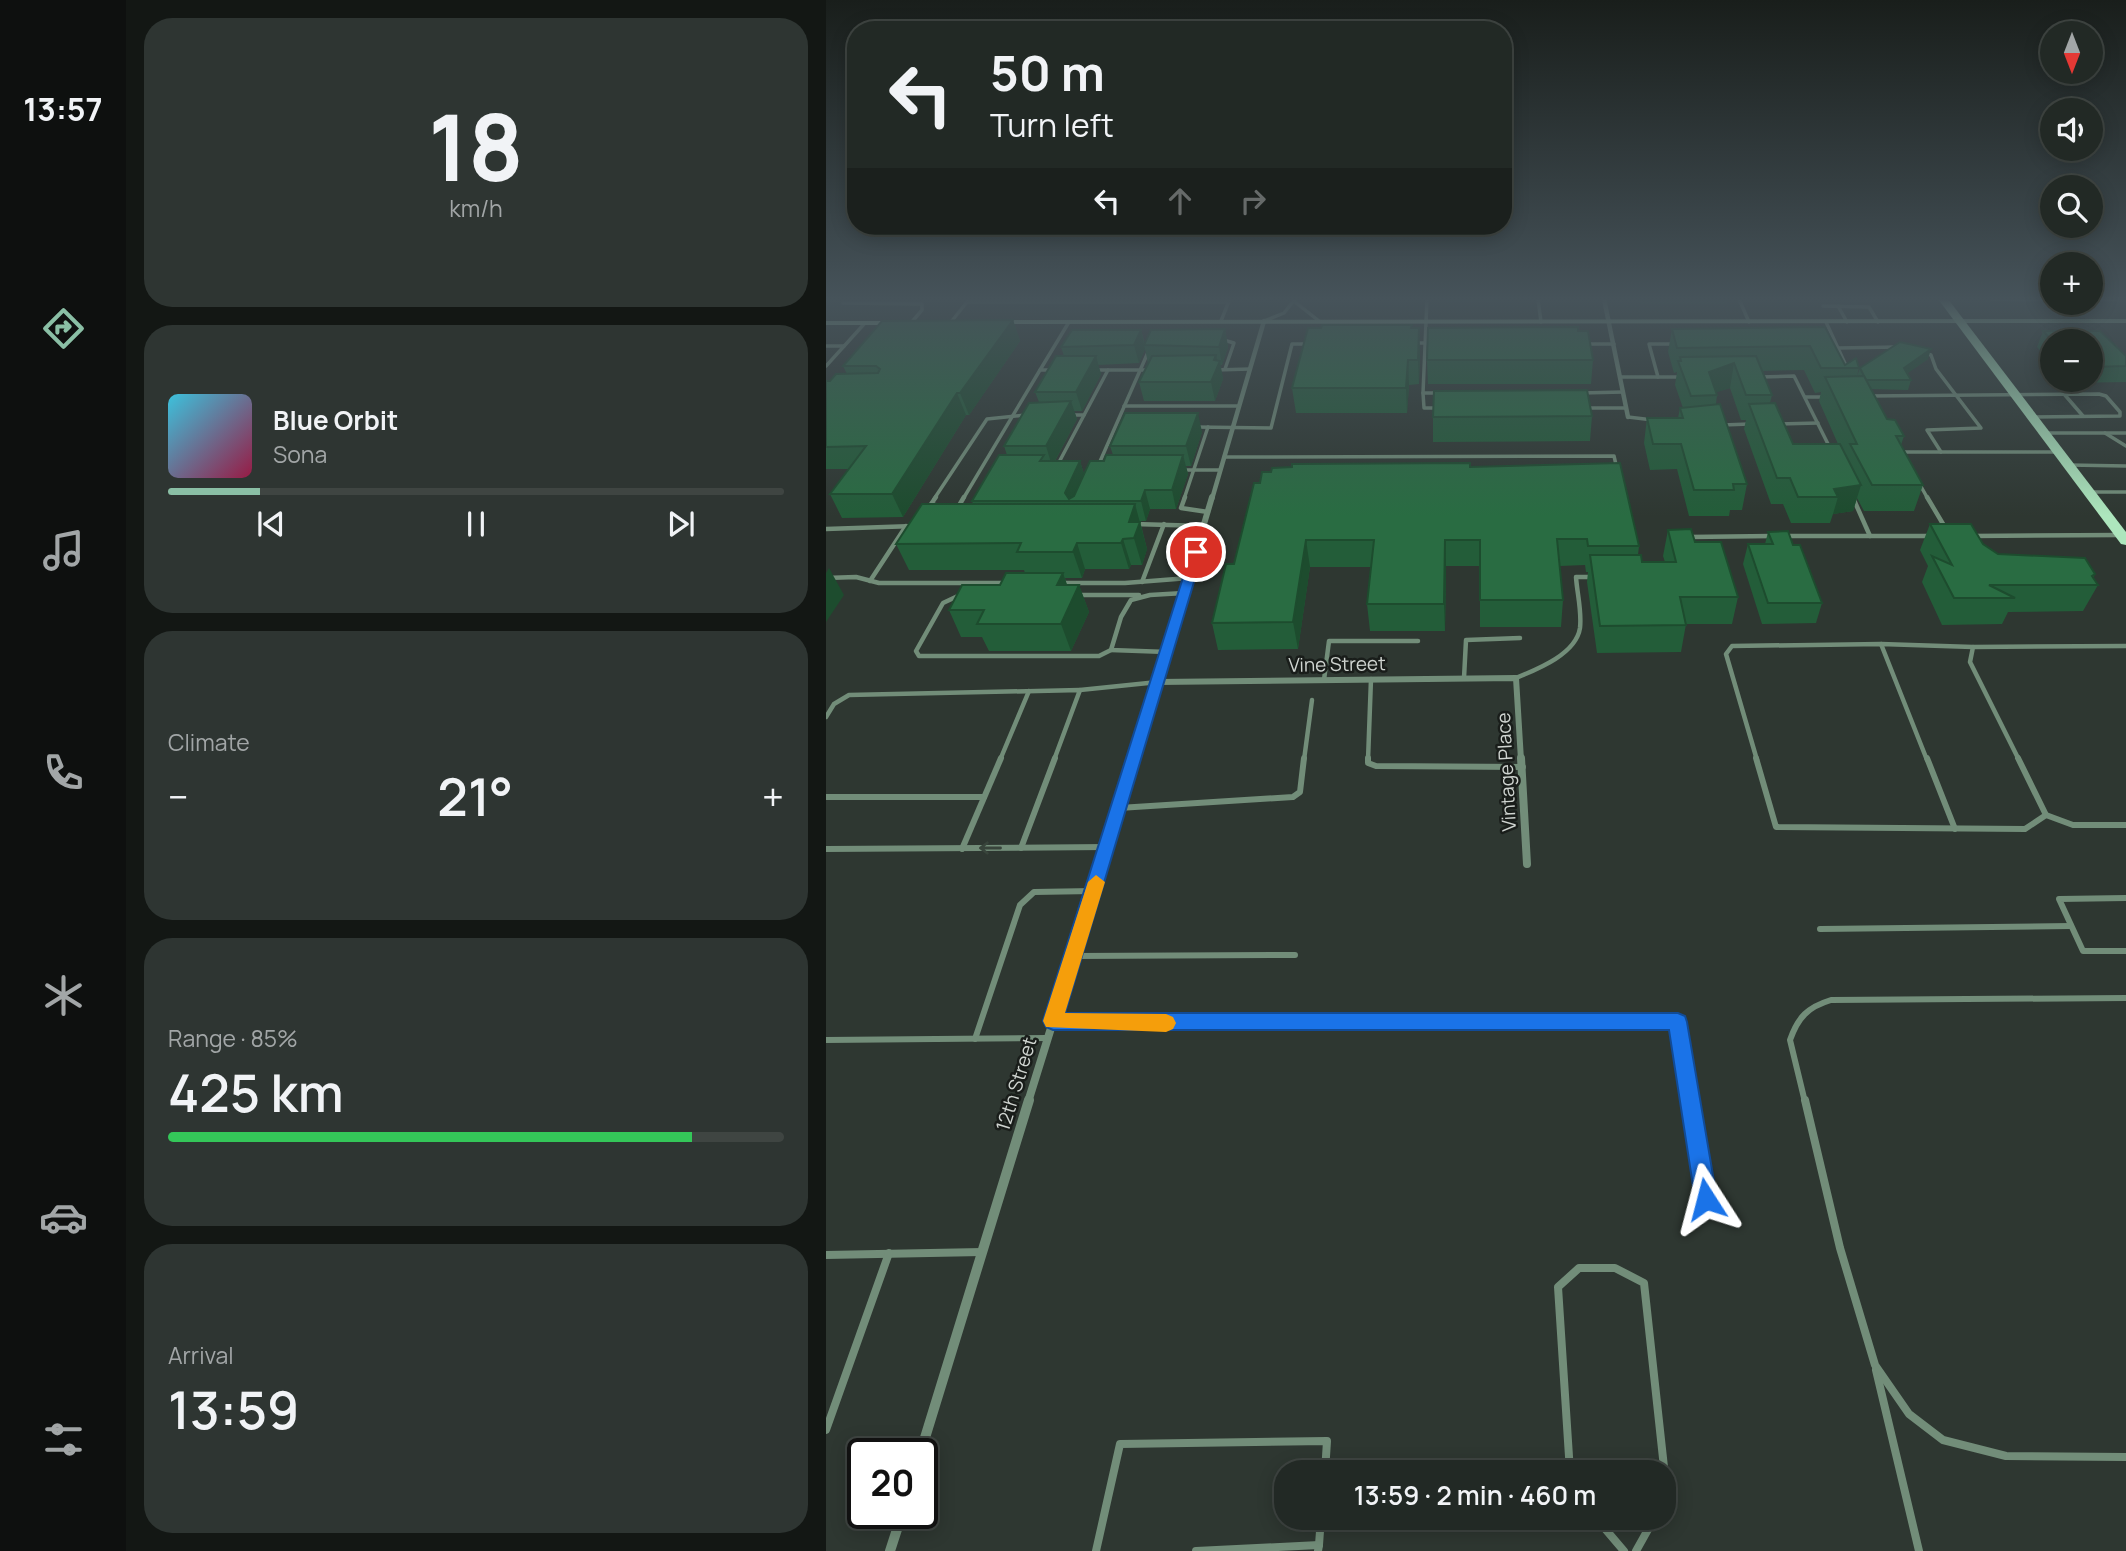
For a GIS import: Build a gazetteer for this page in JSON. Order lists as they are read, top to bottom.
{
  "streets": {
    "street": ["Vine Street", "Vintage Place", "12th Street"]
  },
  "crossings": [
    ["Vine Street", "Vintage Place"],
    ["Vine Street", "12th Street"]
  ],
  "north": "bottom",
  "page": {
    "tabs": "13:57",
    "tile": [
      ["18", "km/h"],
      "Climate",
      ["Range · 85%", "425 km"],
      ["Arrival", "13:59"]
    ],
    "map_buttons": ["+", "−"],
    "turn": ["50 m", "Turn left"],
    "song": ["Blue Orbit", "Sona"],
    "heat": ["−", "21°", "+"],
    "limit": "20",
    "trip": "13:59 · 2 min · 460 m"
  }
}
